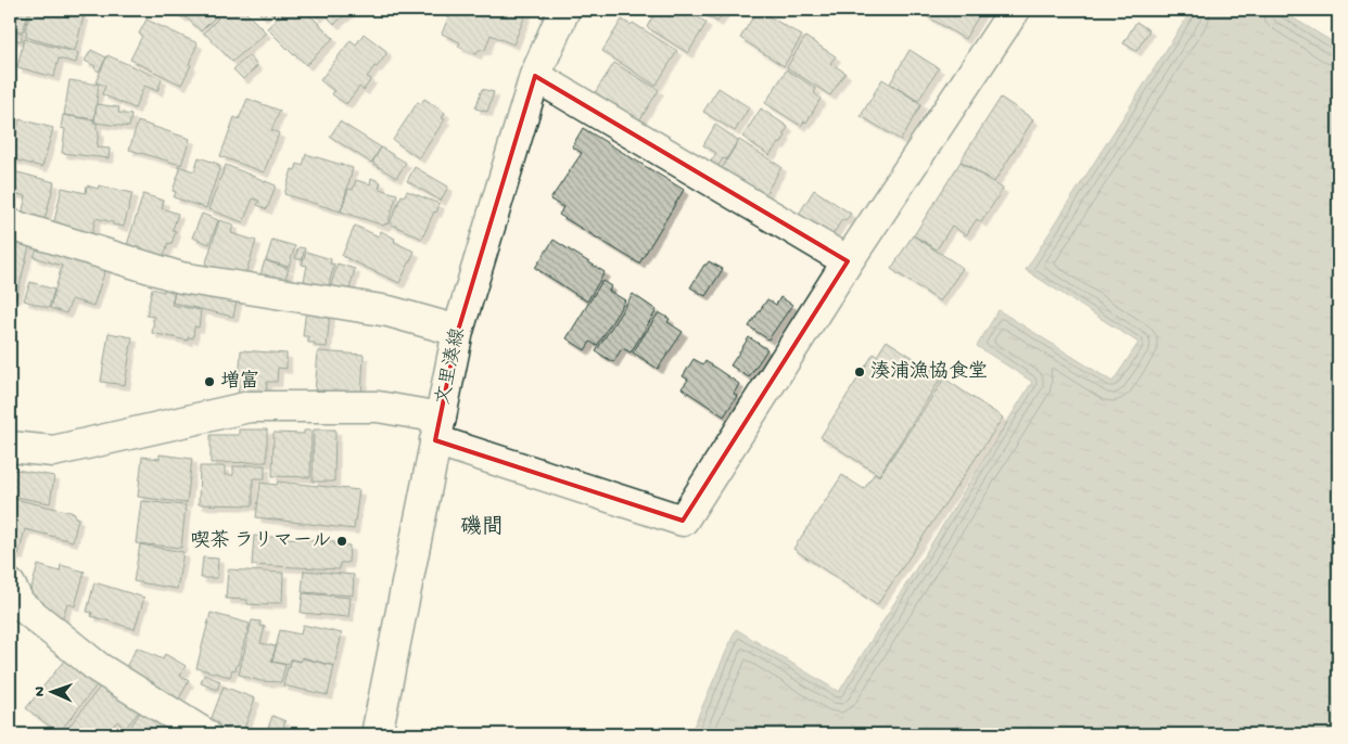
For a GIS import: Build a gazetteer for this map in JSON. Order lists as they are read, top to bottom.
{
  "streets": {
    "street": ["文里湊線"]
  },
  "districts": ["磯間"],
  "places": ["湊浦漁協食堂", "増富", "喫茶 ラリマール"],
  "north": "left"
}
